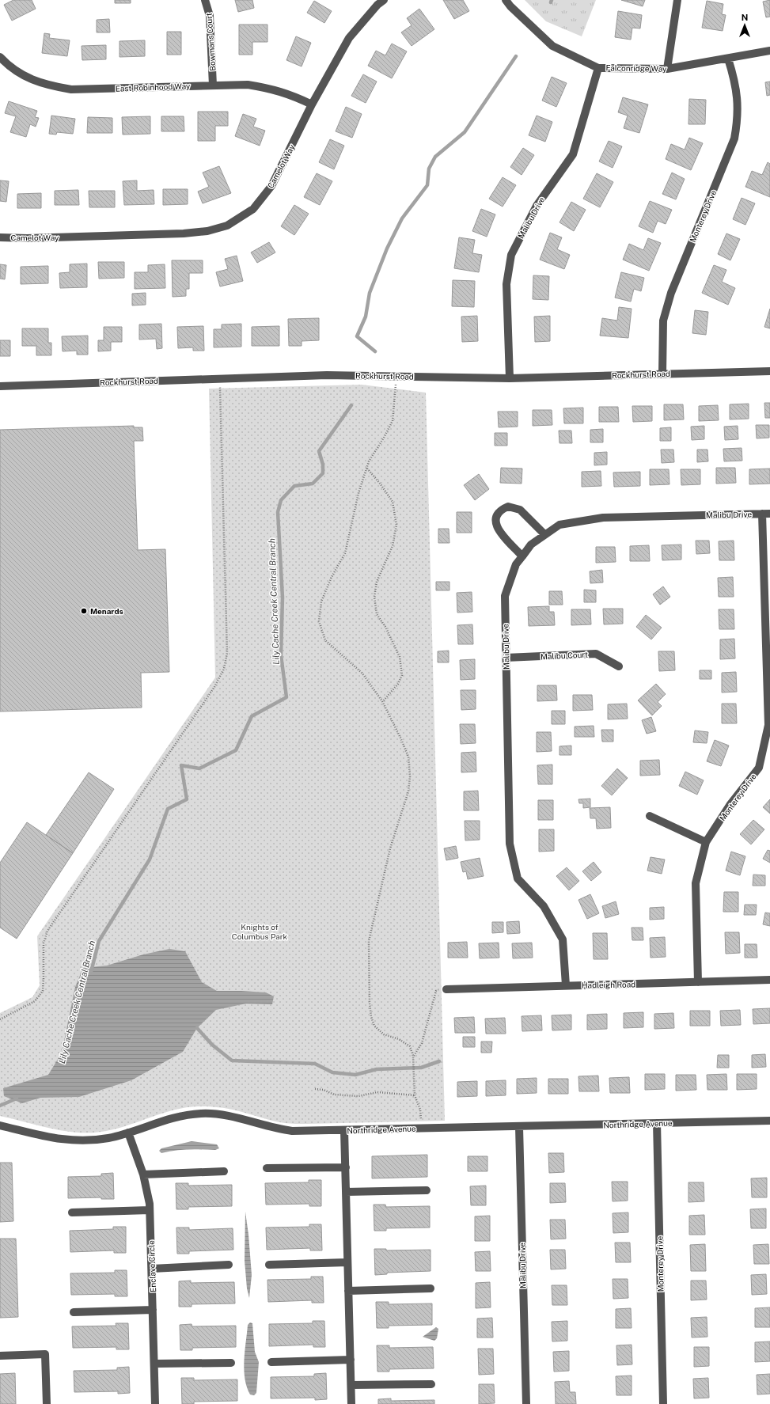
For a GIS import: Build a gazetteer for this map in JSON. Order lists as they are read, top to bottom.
{
  "streets": {
    "street": [
      "Bowmans Court",
      "Falconridge Way",
      "East Robinhood Way",
      "Camelot Way",
      "Monterey Drive",
      "Malibu Drive",
      "Rockhurst Road",
      "Malibu Court",
      "Hadleigh Road",
      "Northridge Avenue",
      "Enclave Circle"
    ]
  },
  "crossings": [
    ["Bowmans Court", "East Robinhood Way"],
    ["Falconridge Way", "Monterey Drive"],
    ["Falconridge Way", "Malibu Drive"],
    ["East Robinhood Way", "Camelot Way"],
    ["Monterey Drive", "Malibu Drive"],
    ["Monterey Drive", "Rockhurst Road"],
    ["Monterey Drive", "Hadleigh Road"],
    ["Monterey Drive", "Northridge Avenue"],
    ["Malibu Drive", "Rockhurst Road"],
    ["Malibu Drive", "Malibu Court"],
    ["Malibu Drive", "Hadleigh Road"],
    ["Malibu Drive", "Northridge Avenue"],
    ["Northridge Avenue", "Enclave Circle"]
  ],
  "water": ["Lily Cache Creek Central Branch"],
  "parks": ["Knights of Columbus Park"],
  "places": ["Menards"],
  "north": "top"
}
